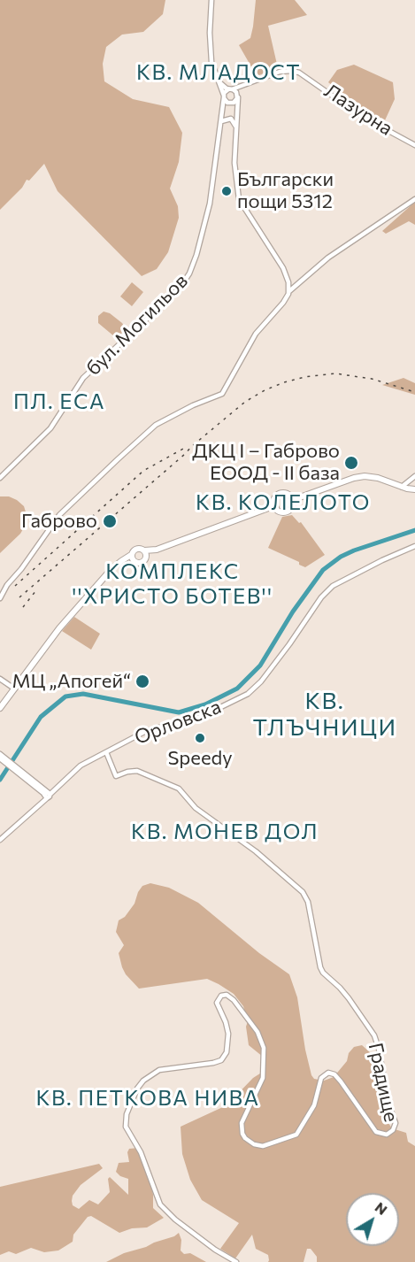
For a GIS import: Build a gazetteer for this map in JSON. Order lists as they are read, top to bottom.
{
  "streets": {
    "street": [
      "Лазурна",
      "бул. Могильов",
      "Орловска",
      "Градище"
    ]
  },
  "crossings": [
    ["Лазурна", "бул. Могильов"],
    ["Орловска", "Градище"]
  ],
  "districts": [
    "КВ. МЛАДОСТ",
    "ПЛ. ЕСА",
    "КВ. КОЛЕЛОТО",
    "КОМПЛЕКС ''ХРИСТО БОТЕВ''",
    "КВ. ТЛЪЧНИЦИ",
    "КВ. МОНЕВ ДОЛ",
    "КВ. ПЕТКОВА НИВА"
  ],
  "places": [
    "Български пощи 5312",
    "ДКЦ І – Габрово ЕООД - II база",
    "Габрово",
    "МЦ „Апогей“",
    "Speedy"
  ],
  "north": "top right"
}
